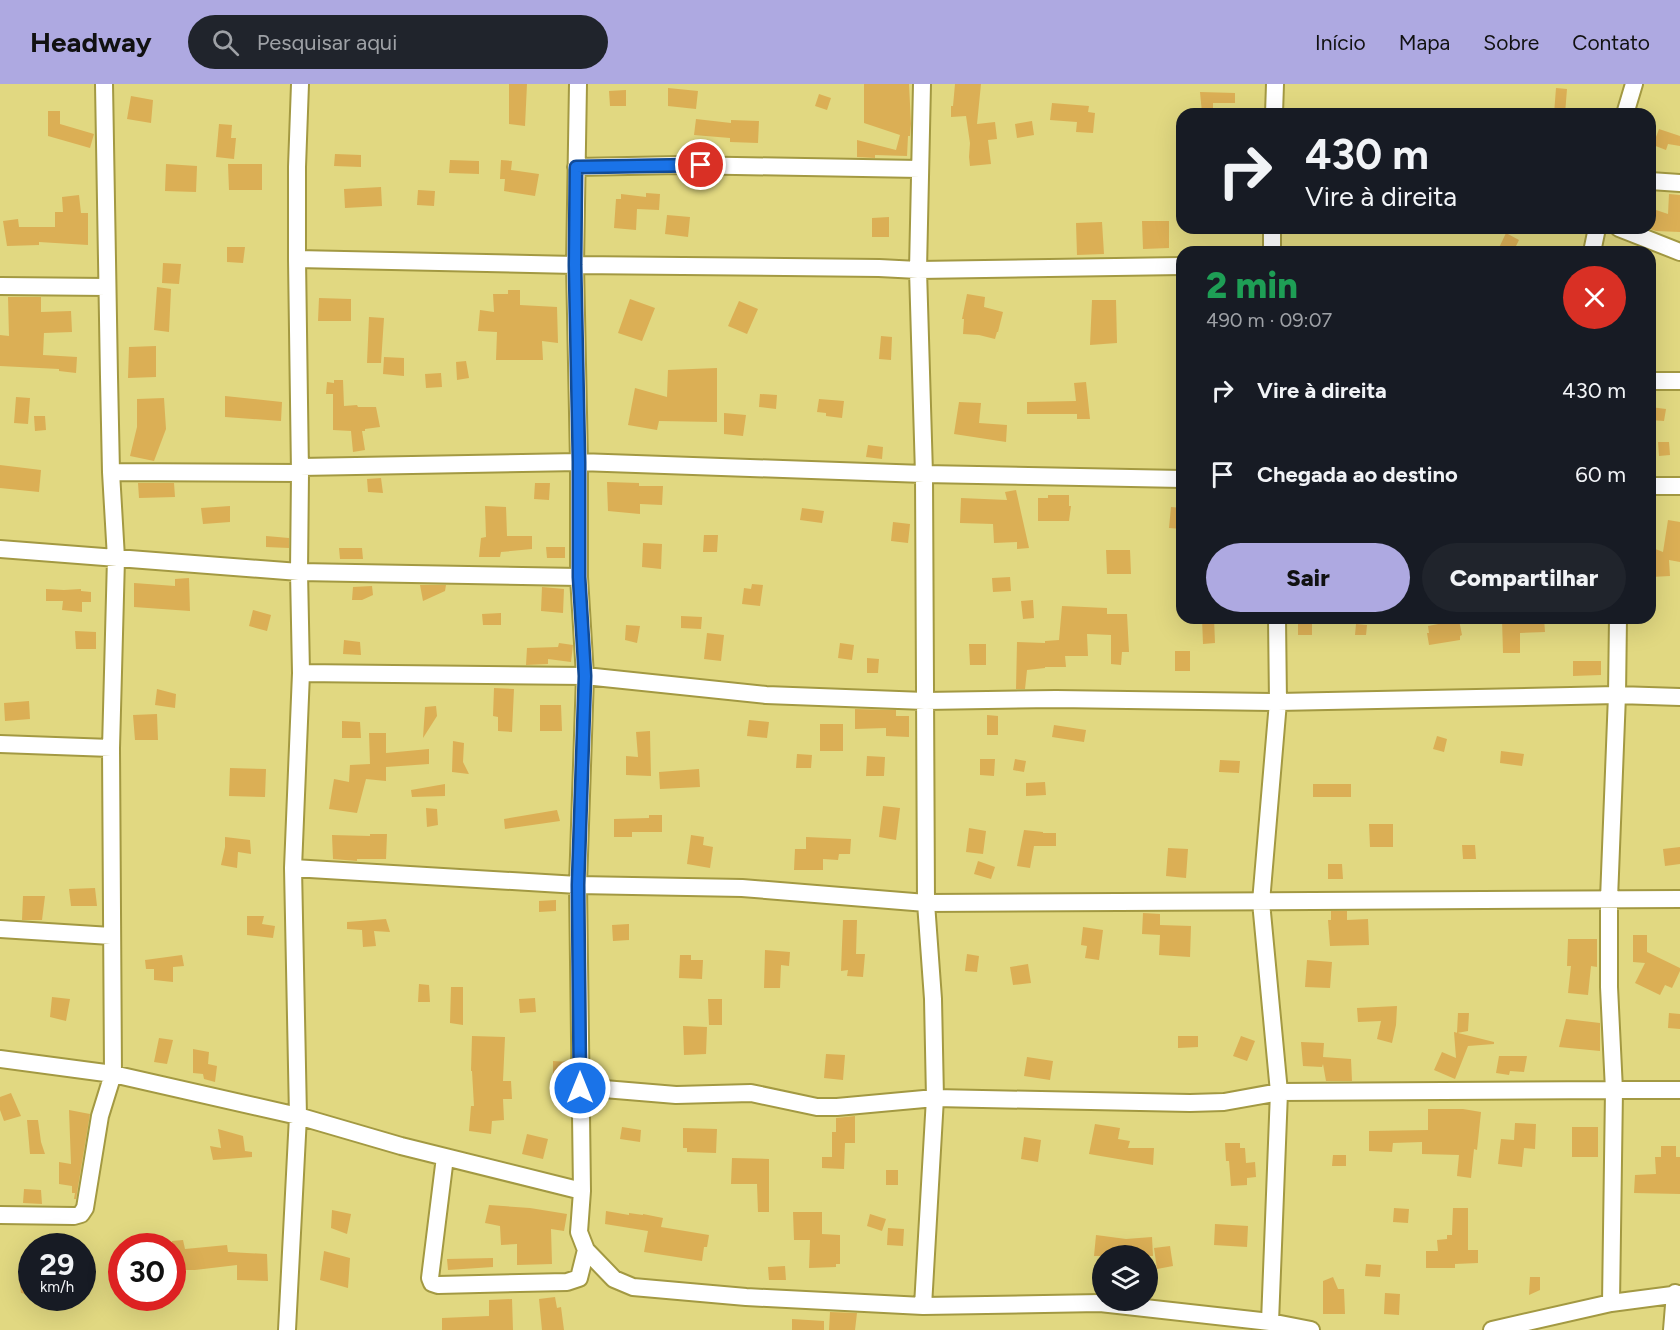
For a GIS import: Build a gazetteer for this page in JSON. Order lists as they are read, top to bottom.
{
  "page": {
    "header": "Headway",
    "search": "Pesquisar aqui",
    "nav": [
      "Início",
      "Mapa",
      "Sobre",
      "Contato"
    ],
    "turn": ["430 m", "Vire à direita"],
    "heading": ["2 min", "490 m · 09:07"],
    "list": [
      {
        "name": "Vire à direita",
        "value": "430 m"
      },
      {
        "name": "Chegada ao destino",
        "value": "60 m"
      }
    ],
    "buttons": ["Sair", "Compartilhar"],
    "speed": "29 km/h",
    "limit": "30"
  }
}
